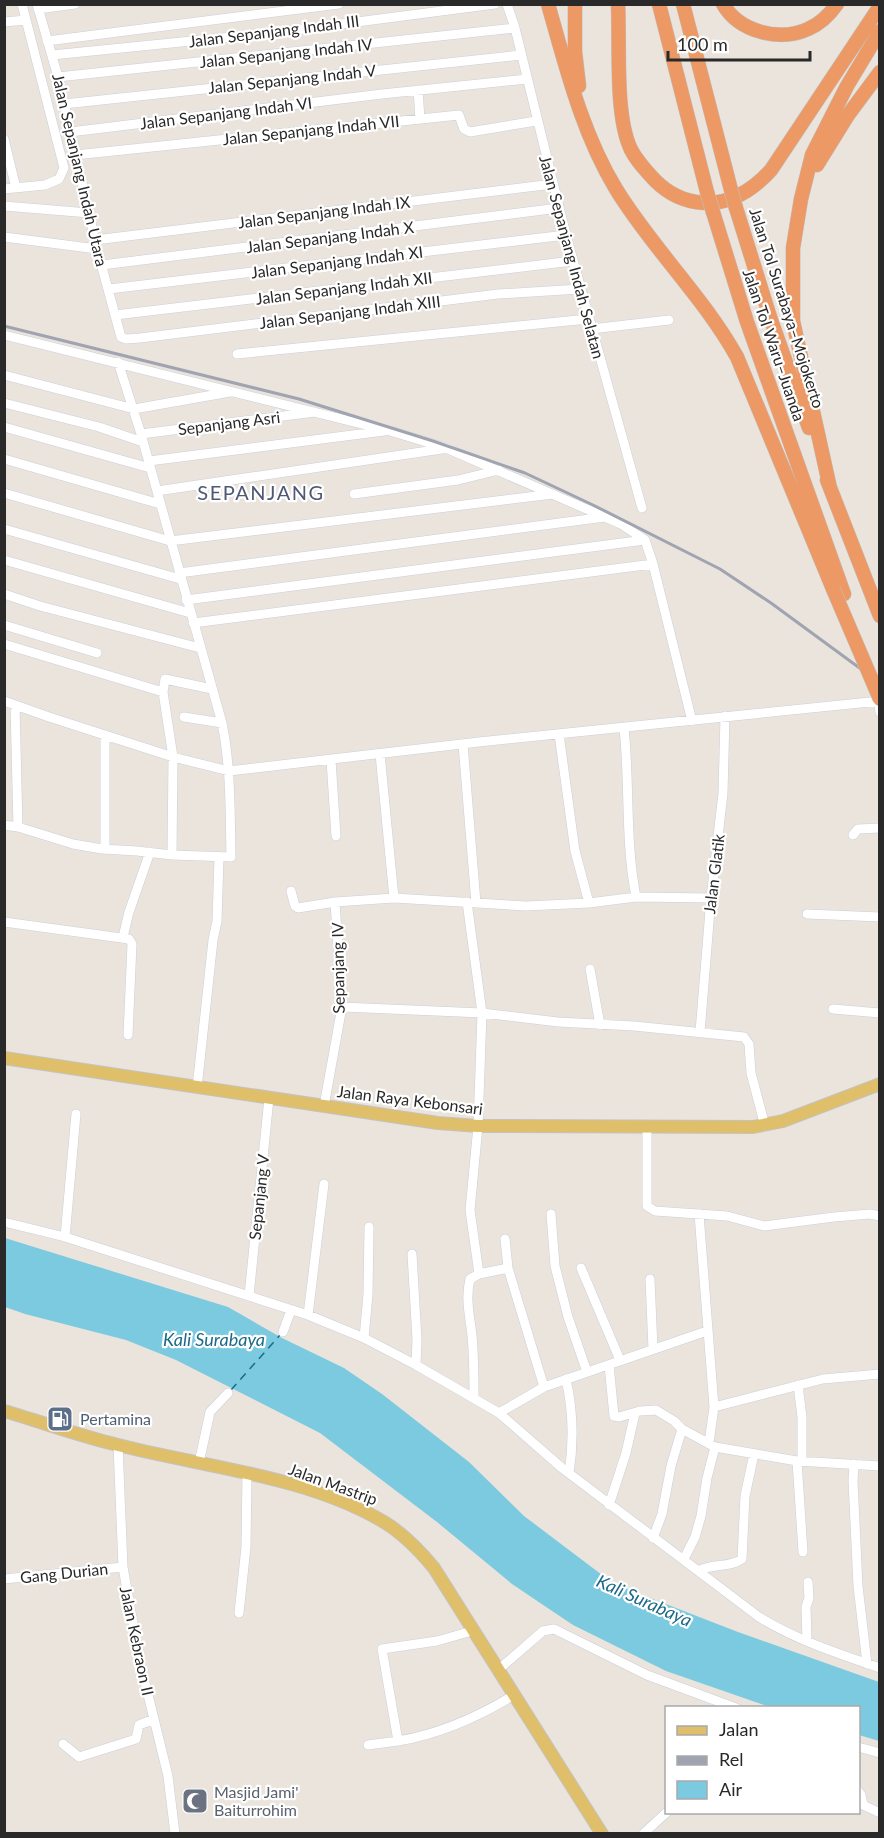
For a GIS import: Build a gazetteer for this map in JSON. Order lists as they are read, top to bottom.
{
  "streets": {
    "highway": ["Jalan Tol Surabaya–Mojokerto", "Jalan Tol Waru–Juanda"],
    "main road": ["Jalan Raya Kebonsari", "Jalan Mastrip"],
    "street": [
      "Jalan Sepanjang Indah III",
      "Jalan Sepanjang Indah IV",
      "Jalan Sepanjang Indah V",
      "Jalan Sepanjang Indah VI",
      "Jalan Sepanjang Indah VII",
      "Jalan Sepanjang Indah Utara",
      "Jalan Sepanjang Indah IX",
      "Jalan Sepanjang Indah X",
      "Jalan Sepanjang Indah Selatan",
      "Jalan Sepanjang Indah XI",
      "Jalan Sepanjang Indah XII",
      "Jalan Sepanjang Indah XIII",
      "Sepanjang Asri",
      "Jalan Glatik",
      "Sepanjang IV",
      "Sepanjang V",
      "Gang Durian",
      "Jalan Kebraon II"
    ]
  },
  "crossings": [
    ["Jalan Sepanjang Indah III", "Jalan Sepanjang Indah Utara"],
    ["Jalan Sepanjang Indah IV", "Jalan Sepanjang Indah Utara"],
    ["Jalan Sepanjang Indah IV", "Jalan Sepanjang Indah Selatan"],
    ["Jalan Sepanjang Indah V", "Jalan Sepanjang Indah Utara"],
    ["Jalan Sepanjang Indah V", "Jalan Sepanjang Indah Selatan"],
    ["Jalan Sepanjang Indah VI", "Jalan Sepanjang Indah Utara"],
    ["Jalan Sepanjang Indah VI", "Jalan Sepanjang Indah Selatan"],
    ["Jalan Sepanjang Indah VII", "Jalan Sepanjang Indah Utara"],
    ["Jalan Sepanjang Indah VII", "Jalan Sepanjang Indah Selatan"],
    ["Jalan Sepanjang Indah Utara", "Jalan Sepanjang Indah IX"],
    ["Jalan Sepanjang Indah Utara", "Jalan Sepanjang Indah X"],
    ["Jalan Sepanjang Indah Utara", "Jalan Sepanjang Indah XI"],
    ["Jalan Sepanjang Indah Utara", "Jalan Sepanjang Indah XII"],
    ["Jalan Sepanjang Indah Utara", "Jalan Sepanjang Indah XIII"],
    ["Jalan Sepanjang Indah IX", "Jalan Sepanjang Indah Selatan"],
    ["Jalan Sepanjang Indah X", "Jalan Sepanjang Indah Selatan"],
    ["Jalan Sepanjang Indah Selatan", "Jalan Sepanjang Indah XI"],
    ["Jalan Sepanjang Indah Selatan", "Jalan Sepanjang Indah XII"],
    ["Jalan Sepanjang Indah Selatan", "Jalan Sepanjang Indah XIII"],
    ["Sepanjang IV", "Jalan Raya Kebonsari"],
    ["Jalan Raya Kebonsari", "Sepanjang V"],
    ["Jalan Mastrip", "Jalan Kebraon II"],
    ["Gang Durian", "Jalan Kebraon II"]
  ],
  "districts": ["SEPANJANG"],
  "water": ["Kali Surabaya"],
  "places": {
    "fuel station": ["Pertamina"],
    "mosque": ["Masjid Jami' Baiturrohim"]
  },
  "legend": ["Jalan", "Rel", "Air"],
  "scale_bar": "100 m"
}
